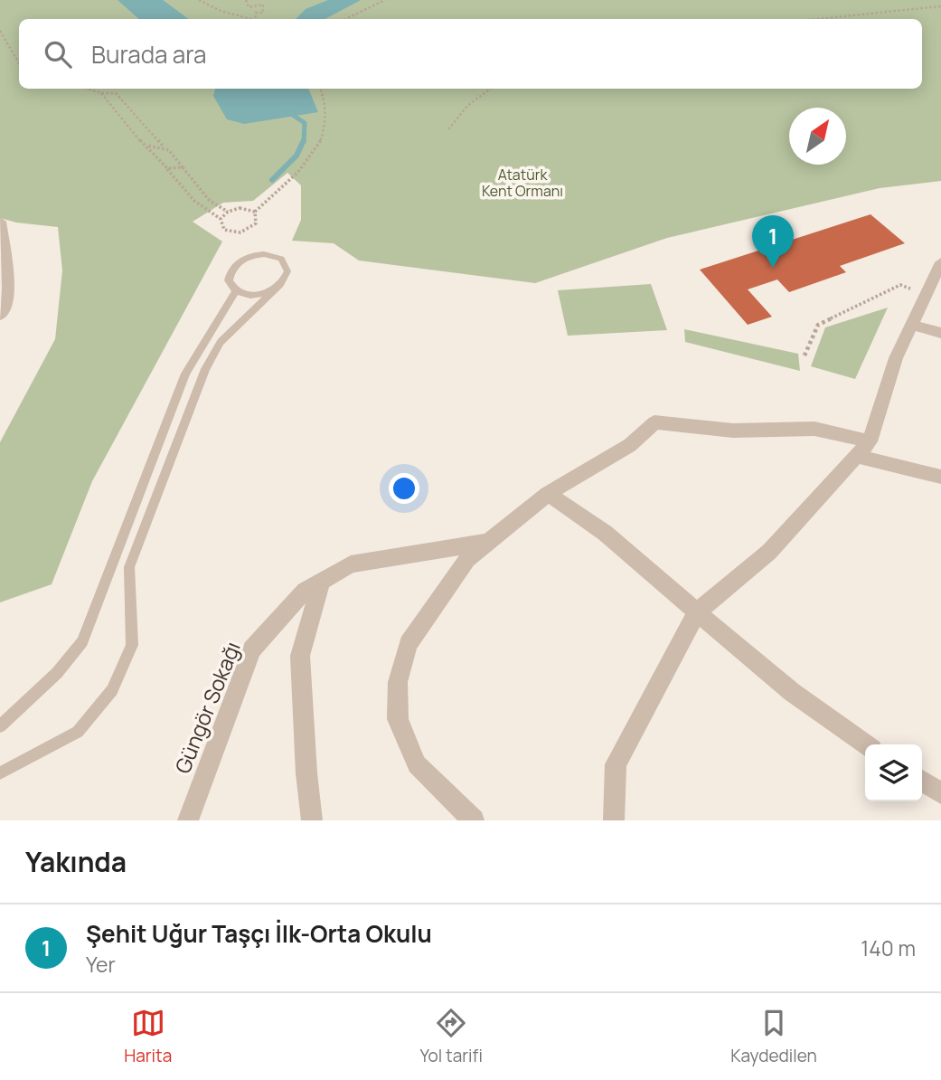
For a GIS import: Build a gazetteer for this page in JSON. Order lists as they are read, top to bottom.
{
  "streets": {
    "street": ["Güngör Sokağı"]
  },
  "parks": ["Atatürk Kent Ormanı"],
  "north": "top right",
  "page": {
    "search": "Burada ara",
    "pins": "1",
    "heading": "Yakında",
    "list": [
      {
        "mark": "1",
        "name": "Şehit Uğur Taşçı İlk-Orta Okulu",
        "note": "Yer",
        "value": "140 m"
      }
    ],
    "nav": ["Harita", "Yol tarifi", "Kaydedilen"]
  }
}
